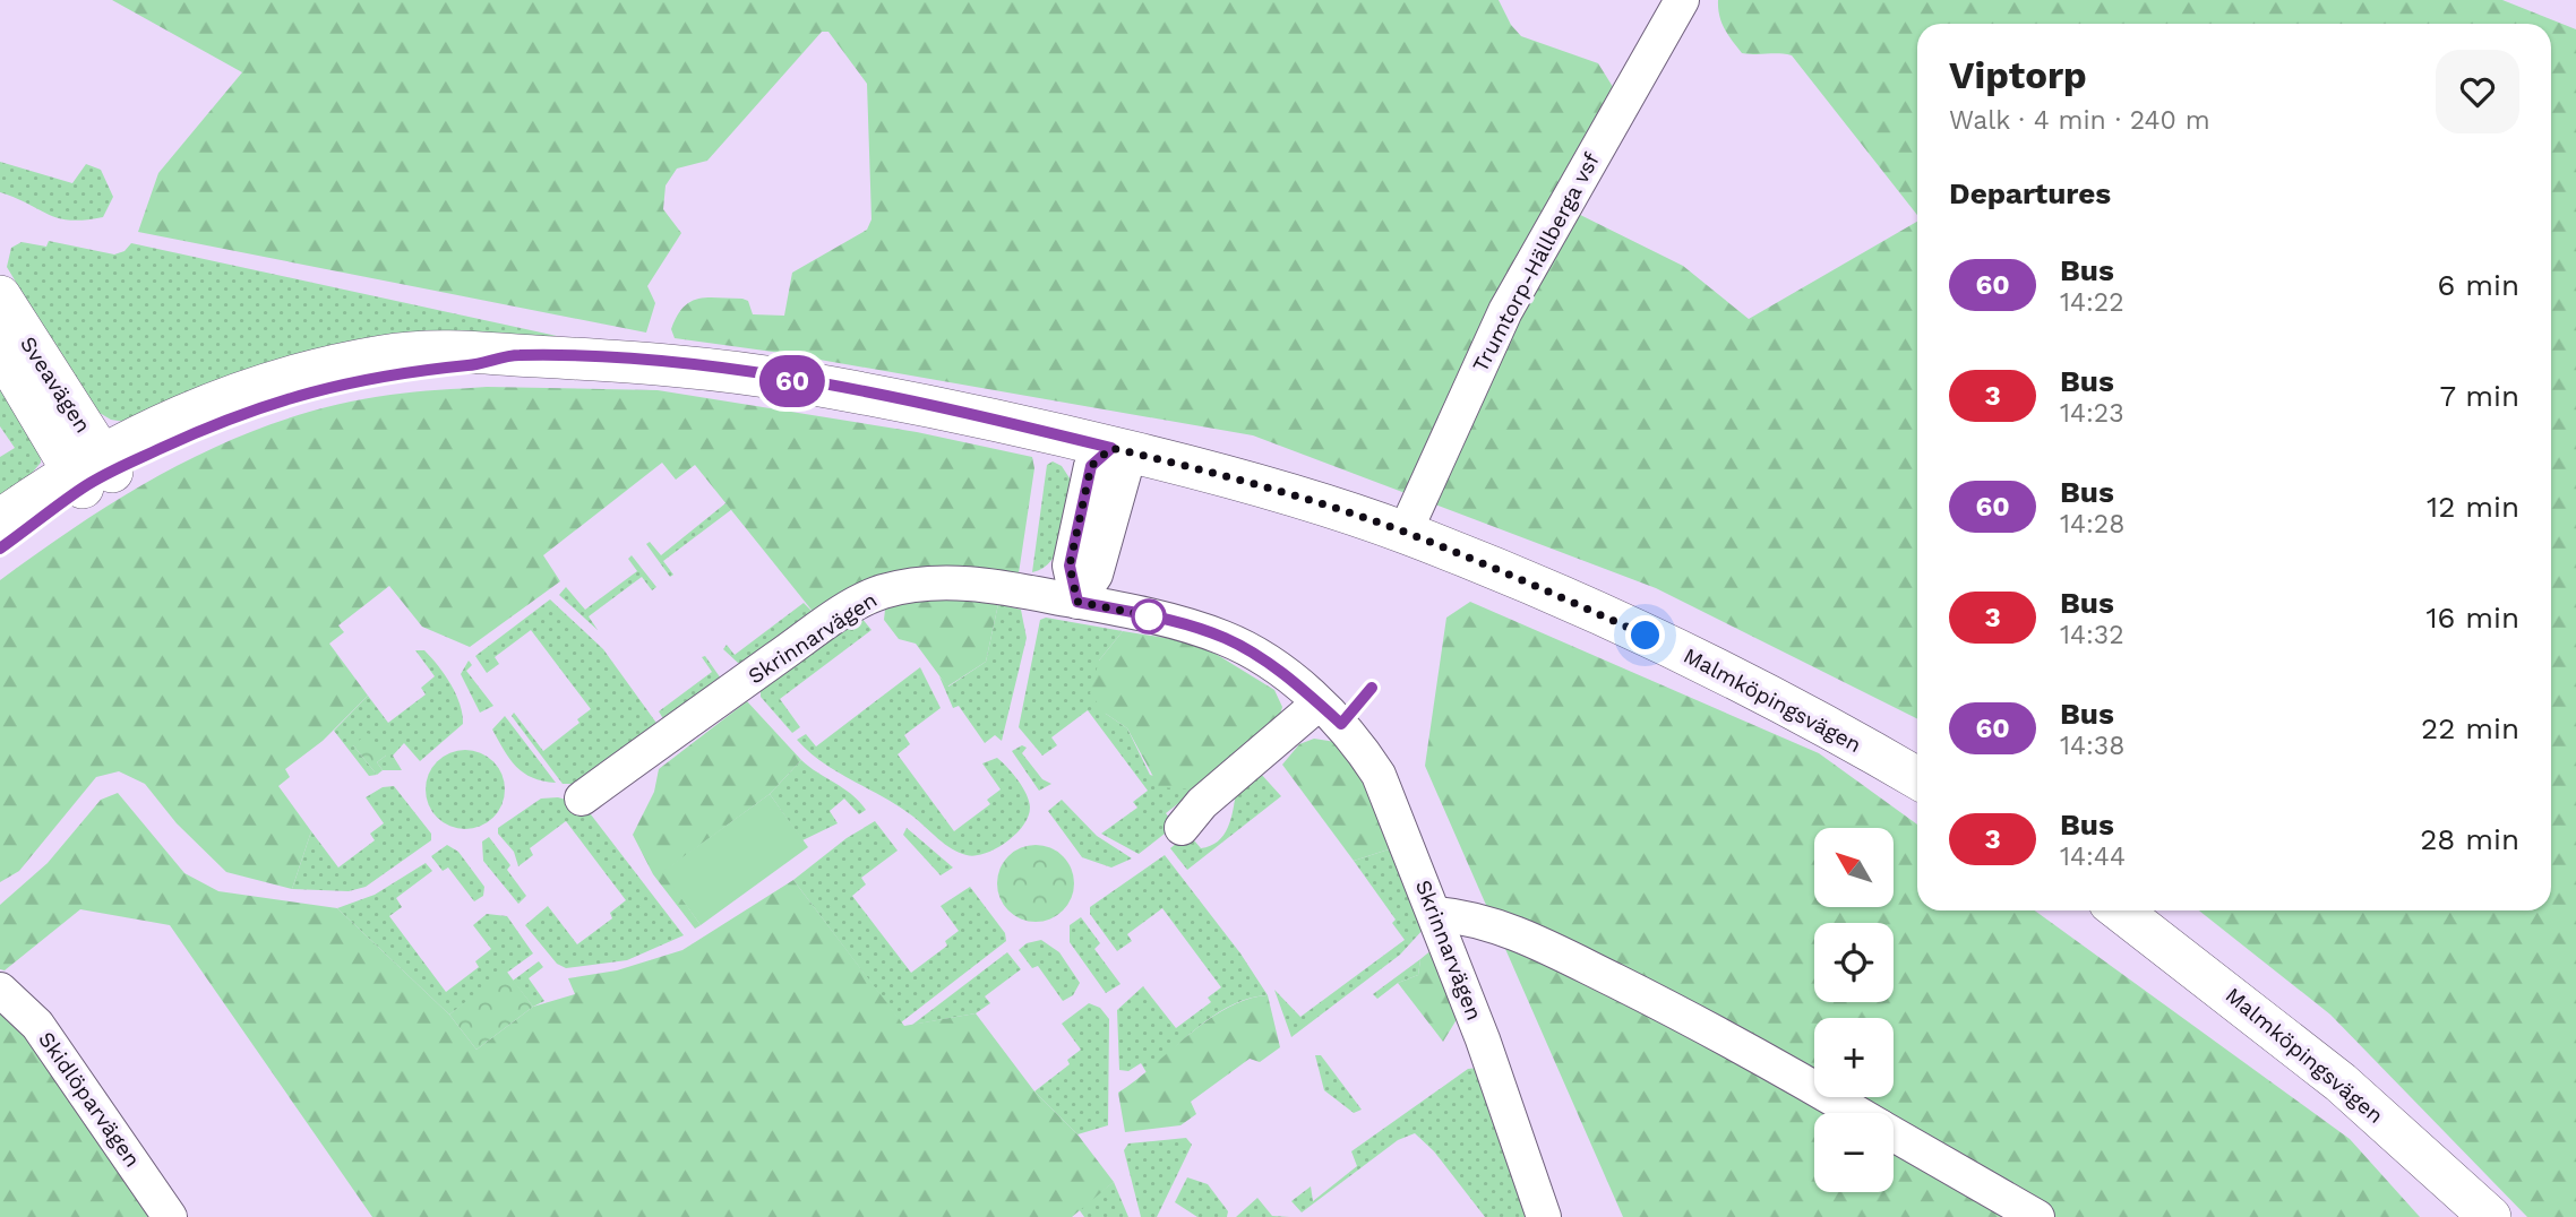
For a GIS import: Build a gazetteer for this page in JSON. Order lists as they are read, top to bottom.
{
  "streets": {
    "main road": ["Sveavägen", "Malmköpingsvägen"],
    "street": ["Trumtorp-Hällberga vsf", "Skrinnarvägen", "Skidlöparvägen"]
  },
  "crossings": [
    ["Trumtorp-Hällberga vsf", "Malmköpingsvägen"],
    ["Sveavägen", "Malmköpingsvägen"]
  ],
  "lines": ["bus line 60"],
  "north": "top left",
  "page": {
    "on_map": "60",
    "heading": [
      ["Viptorp", "Walk · 4 min · 240 m"],
      "Departures"
    ],
    "list": [
      {
        "mark": "60",
        "name": "Bus",
        "note": "14:22",
        "value": "6 min"
      },
      {
        "mark": "3",
        "name": "Bus",
        "note": "14:23",
        "value": "7 min"
      },
      {
        "mark": "60",
        "name": "Bus",
        "note": "14:28",
        "value": "12 min"
      },
      {
        "mark": "3",
        "name": "Bus",
        "note": "14:32",
        "value": "16 min"
      },
      {
        "mark": "60",
        "name": "Bus",
        "note": "14:38",
        "value": "22 min"
      },
      {
        "mark": "3",
        "name": "Bus",
        "note": "14:44",
        "value": "28 min"
      }
    ],
    "map_buttons": ["+", "−"]
  }
}
